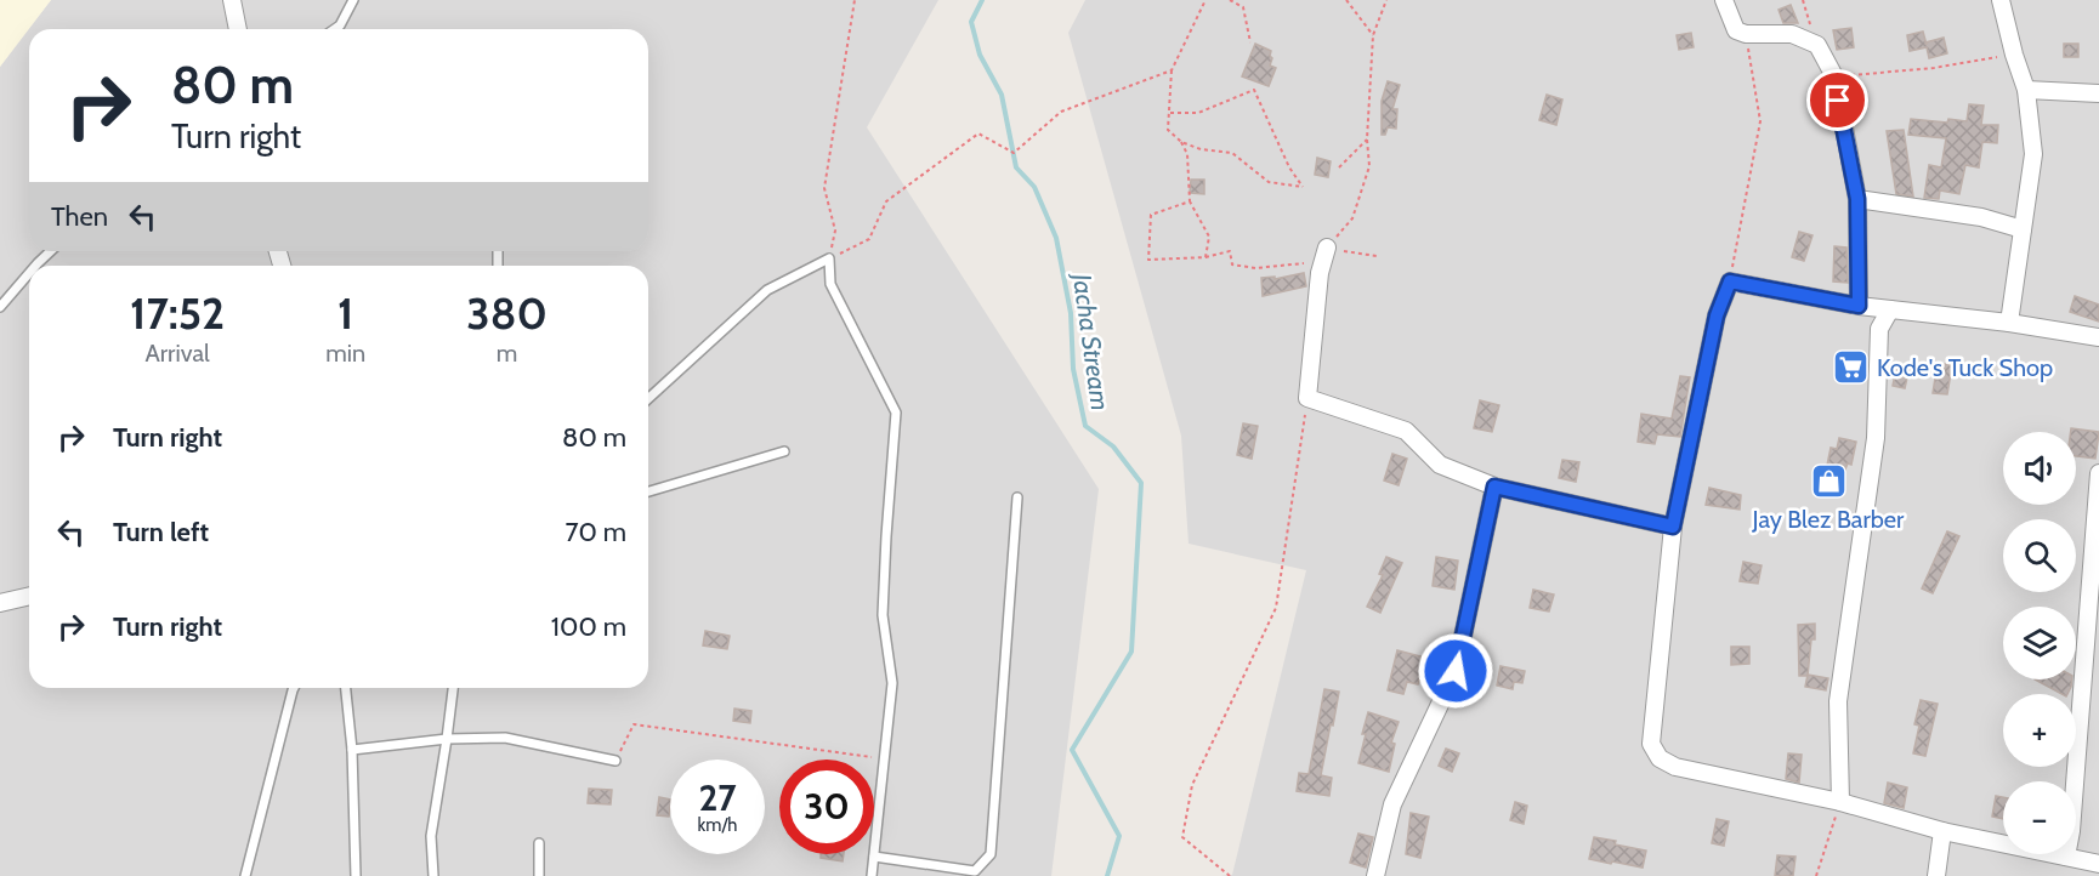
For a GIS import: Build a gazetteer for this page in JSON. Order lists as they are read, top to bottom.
{
  "water": ["Jacha Stream"],
  "places": {
    "supermarket": ["Kode's Tuck Shop"],
    "shop": ["Jay Blez Barber"]
  },
  "page": {
    "turn": ["80 m", "Turn right"],
    "then": "Then",
    "eta": [
      "17:52",
      "Arrival",
      "1",
      "min",
      "380",
      "m"
    ],
    "list": [
      {
        "name": "Turn right",
        "value": "80 m"
      },
      {
        "name": "Turn left",
        "value": "70 m"
      },
      {
        "name": "Turn right",
        "value": "100 m"
      }
    ],
    "map_buttons": ["+", "−"],
    "speed": "27 km/h",
    "limit": "30"
  }
}
